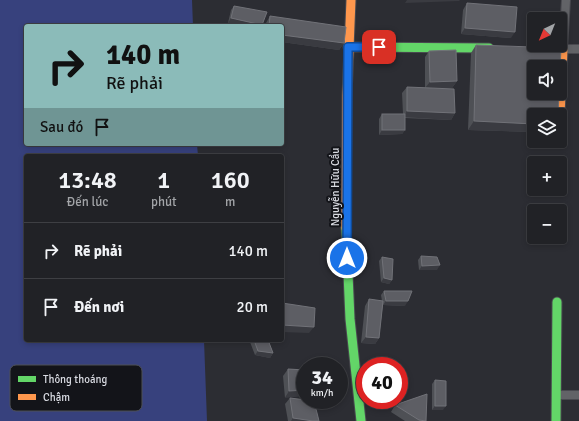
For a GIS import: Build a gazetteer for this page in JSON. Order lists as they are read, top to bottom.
{
  "streets": {
    "street": ["Nguyễn Hữu Cầu"]
  },
  "legend": ["Thông thoáng", "Chậm"],
  "north": "bottom left",
  "page": {
    "map_buttons": ["+", "−"],
    "turn": ["140 m", "Rẽ phải"],
    "then": "Sau đó",
    "eta": [
      "13:48",
      "Đến lúc",
      "1",
      "phút",
      "160",
      "m"
    ],
    "list": [
      {
        "name": "Rẽ phải",
        "value": "140 m"
      },
      {
        "name": "Đến nơi",
        "value": "20 m"
      }
    ],
    "speed": "34 km/h",
    "limit": "40"
  }
}
